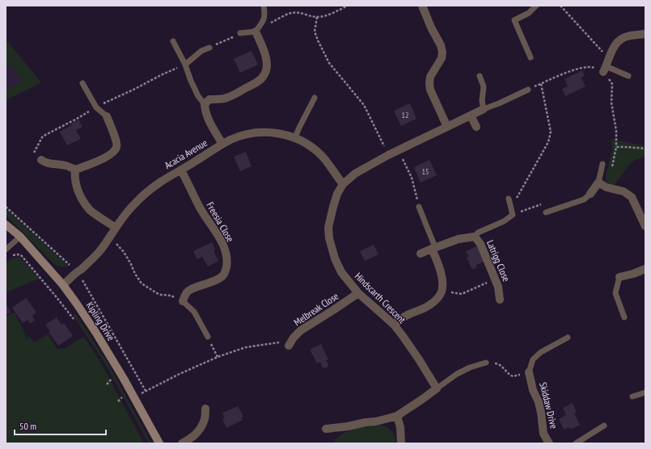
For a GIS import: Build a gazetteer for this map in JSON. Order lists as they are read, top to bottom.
{
  "streets": {
    "street": [
      "Acacia Avenue",
      "Freesia Close",
      "Latrigg Close",
      "Hindscarth Crescent",
      "Melbreak Close",
      "Kipling Drive",
      "Skiddaw Drive"
    ]
  },
  "crossings": [
    ["Acacia Avenue", "Freesia Close"],
    ["Acacia Avenue", "Hindscarth Crescent"],
    ["Acacia Avenue", "Kipling Drive"],
    ["Hindscarth Crescent", "Melbreak Close"]
  ],
  "house_numbers": ["12", "15"],
  "scale_bar": "50 m"
}
